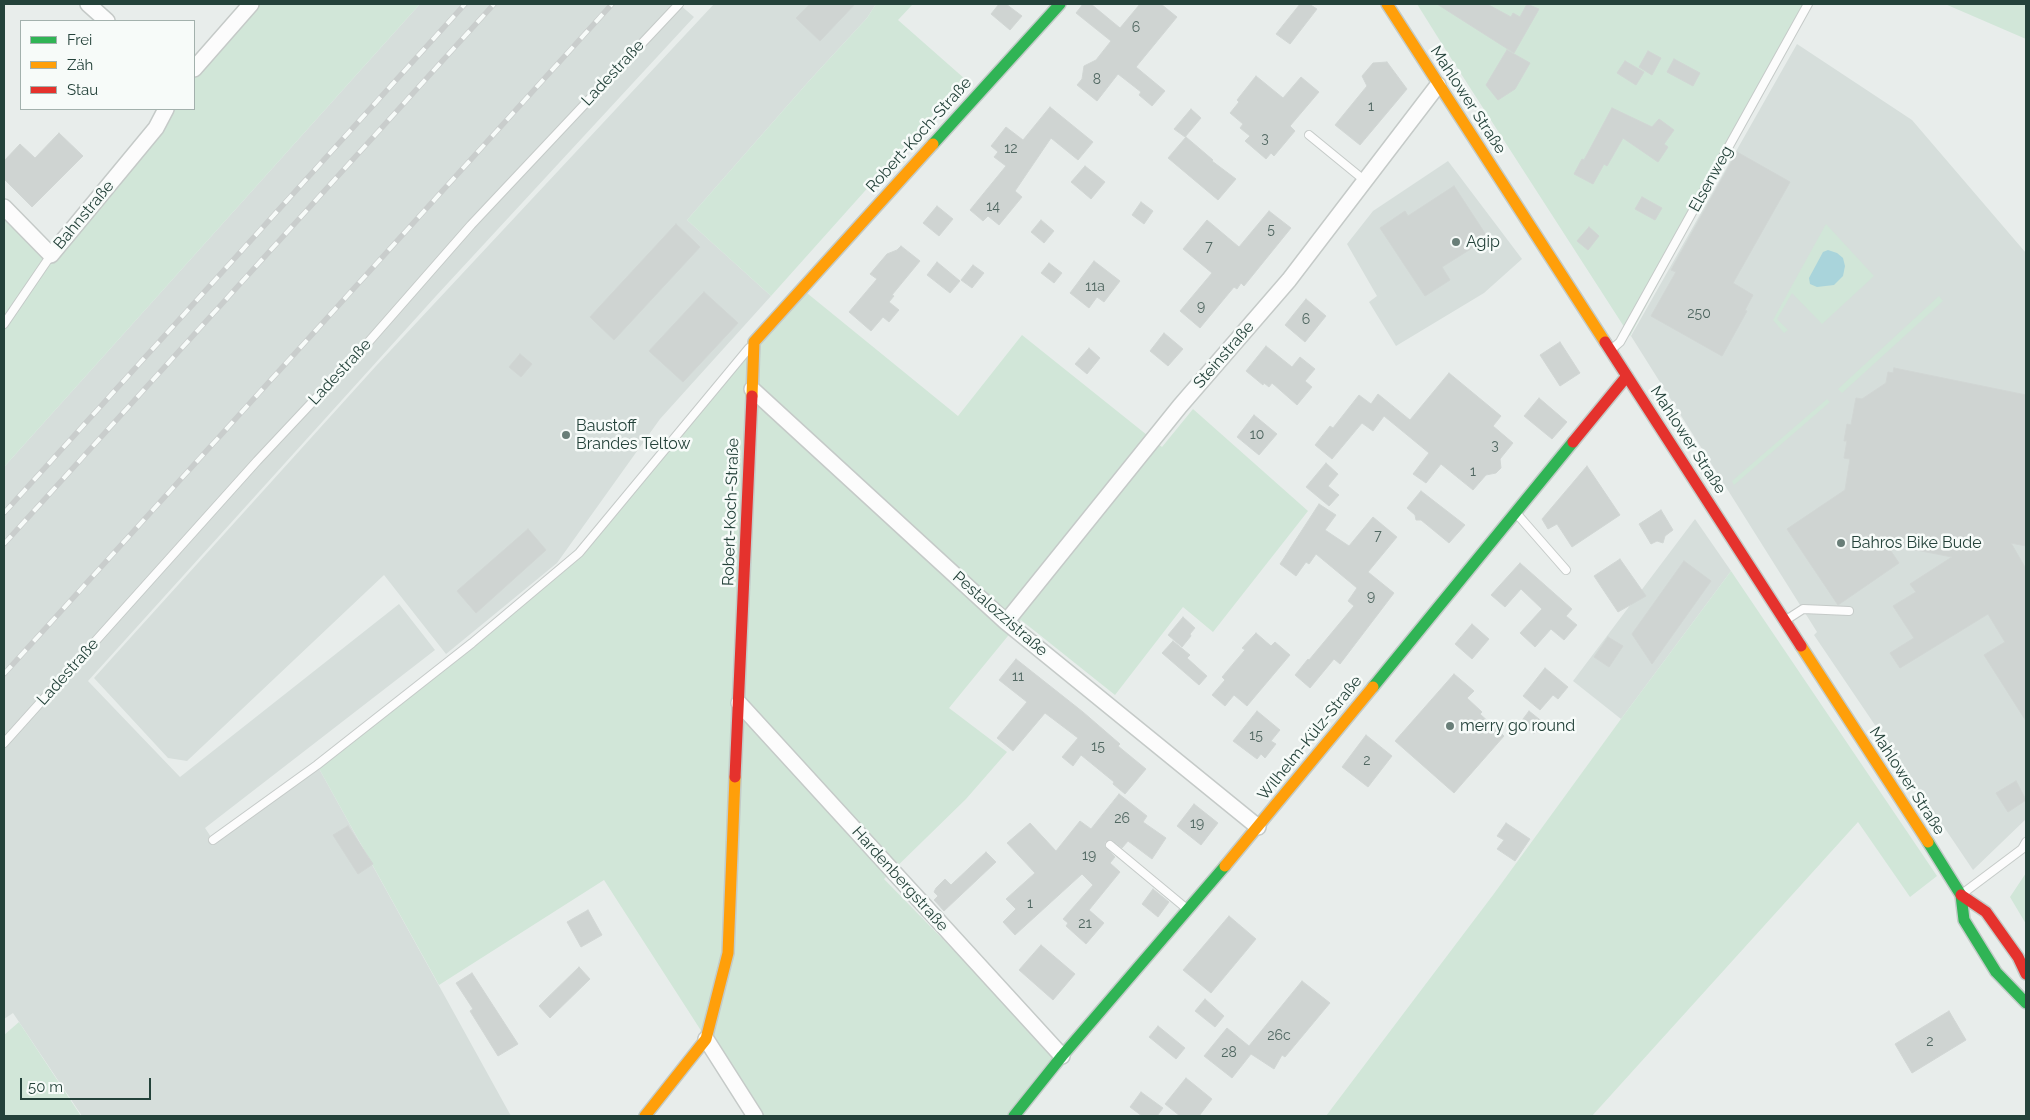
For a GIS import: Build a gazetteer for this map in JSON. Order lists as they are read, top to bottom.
{
  "streets": {
    "street": [
      "Mahlower Straße",
      "Robert-Koch-Straße",
      "Bahnstraße",
      "Steinstraße",
      "Pestalozzistraße",
      "Wilhelm-Külz-Straße",
      "Hardenbergstraße"
    ],
    "lane": ["Ladestraße", "Elsenweg"]
  },
  "crossings": [
    ["Mahlower Straße", "Elsenweg"],
    ["Mahlower Straße", "Steinstraße"],
    ["Mahlower Straße", "Wilhelm-Külz-Straße"],
    ["Robert-Koch-Straße", "Pestalozzistraße"],
    ["Robert-Koch-Straße", "Hardenbergstraße"],
    ["Steinstraße", "Pestalozzistraße"],
    ["Pestalozzistraße", "Wilhelm-Külz-Straße"],
    ["Wilhelm-Külz-Straße", "Hardenbergstraße"]
  ],
  "places": [
    "Agip",
    "Baustoff Brandes Teltow",
    "Bahros Bike Bude",
    "merry go round"
  ],
  "house_numbers": [
    "6",
    "8",
    "1",
    "3",
    "12",
    "14",
    "5",
    "7",
    "11a",
    "9",
    "250",
    "6",
    "10",
    "3",
    "1",
    "7",
    "9",
    "11",
    "15",
    "15",
    "2",
    "26",
    "19",
    "19",
    "1",
    "21",
    "26c",
    "2",
    "28"
  ],
  "legend": ["Frei", "Zäh", "Stau"],
  "scale_bar": "50 m"
}
